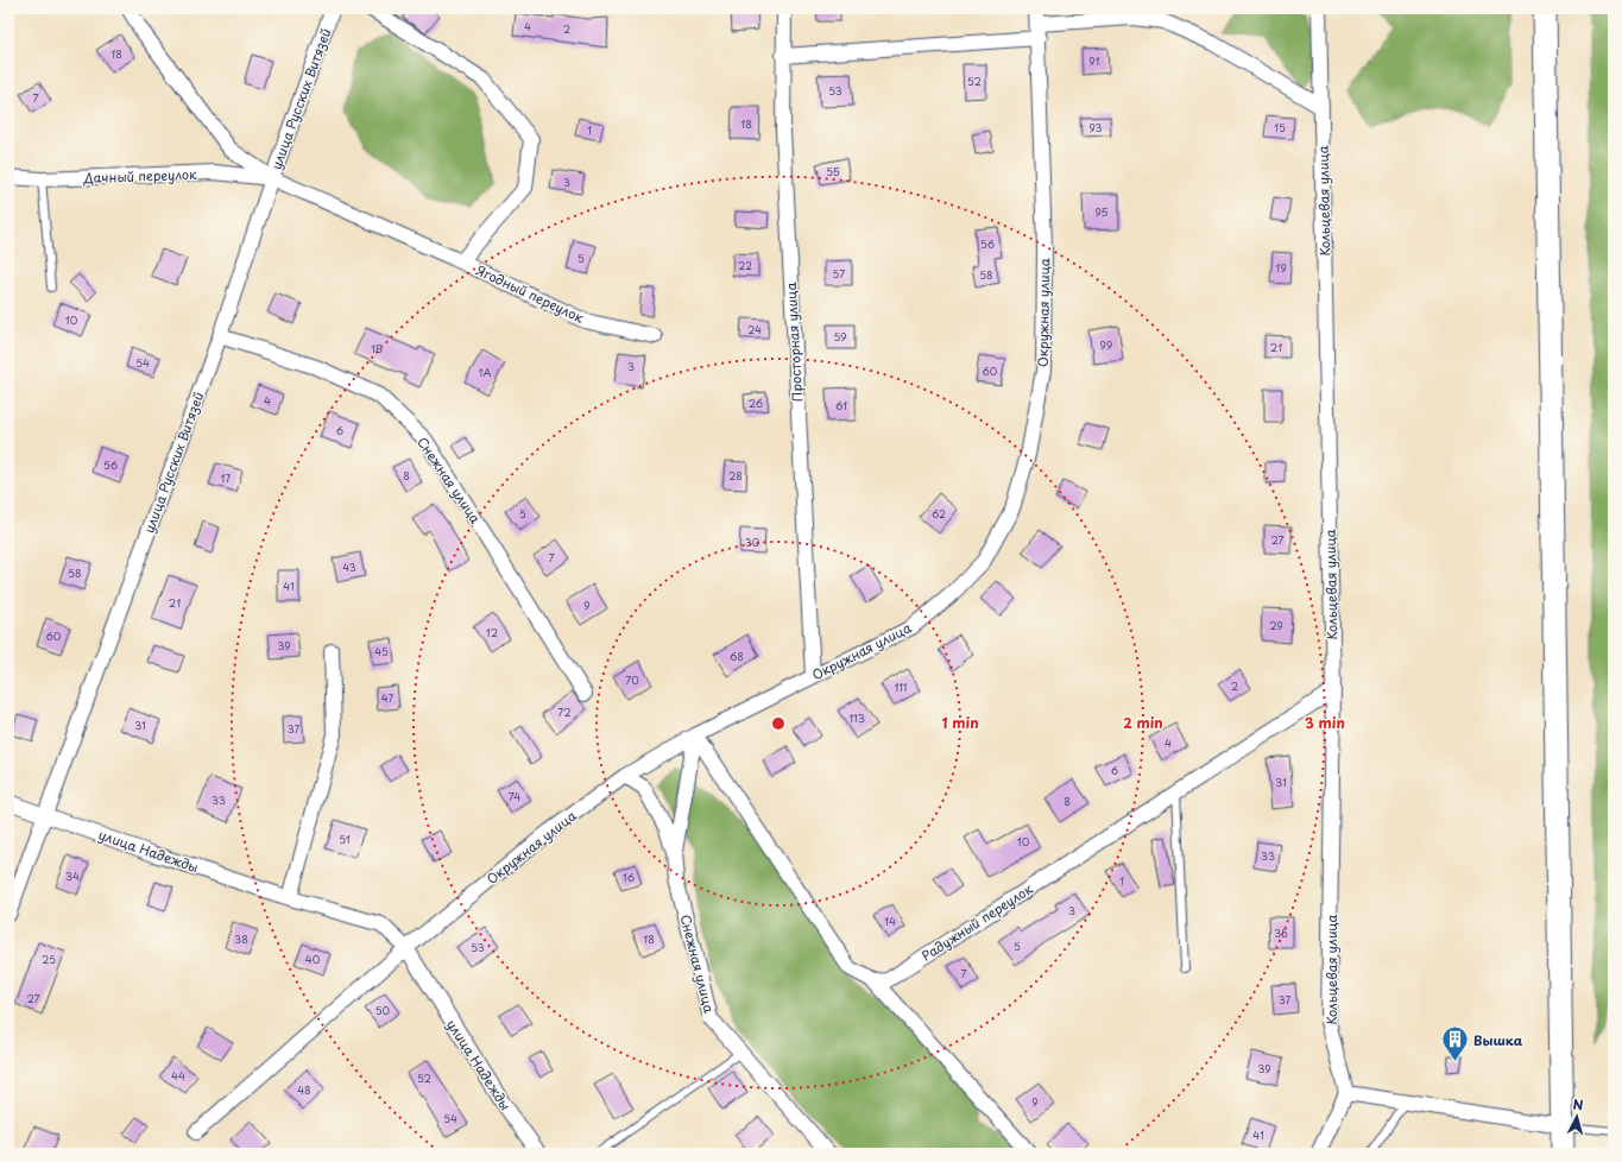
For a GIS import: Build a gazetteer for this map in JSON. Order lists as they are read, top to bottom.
{
  "streets": {
    "street": [
      "улица Русских Витязей",
      "Дачный переулок",
      "Кольцевая улица",
      "Ягодный переулок",
      "Окружная улица",
      "Просторная улица",
      "Снежная улица",
      "улица Надежды",
      "Радужный переулок"
    ]
  },
  "crossings": [
    ["улица Русских Витязей", "Дачный переулок"],
    ["улица Русских Витязей", "Ягодный переулок"],
    ["улица Русских Витязей", "Снежная улица"],
    ["улица Русских Витязей", "улица Надежды"],
    ["Дачный переулок", "Ягодный переулок"],
    ["Кольцевая улица", "Радужный переулок"],
    ["Окружная улица", "Просторная улица"],
    ["Окружная улица", "Снежная улица"],
    ["Окружная улица", "улица Надежды"]
  ],
  "places": {
    "building": ["Вышка"]
  },
  "house_numbers": [
    "4",
    "2",
    "18",
    "91",
    "52",
    "53",
    "7",
    "18",
    "93",
    "15",
    "1",
    "55",
    "3",
    "95",
    "56",
    "5",
    "22",
    "19",
    "57",
    "58",
    "10",
    "24",
    "59",
    "99",
    "21",
    "1Б",
    "54",
    "3",
    "60",
    "1А",
    "4",
    "26",
    "61",
    "6",
    "56",
    "8",
    "28",
    "17",
    "5",
    "62",
    "27",
    "30",
    "7",
    "43",
    "58",
    "41",
    "21",
    "9",
    "29",
    "12",
    "60",
    "39",
    "45",
    "68",
    "70",
    "2",
    "111",
    "47",
    "72",
    "113",
    "31",
    "37",
    "4",
    "6",
    "31",
    "74",
    "33",
    "8",
    "51",
    "10",
    "33",
    "34",
    "16",
    "1",
    "3",
    "14",
    "35",
    "38",
    "18",
    "5",
    "53",
    "25",
    "40",
    "7",
    "27",
    "37",
    "50",
    "39",
    "44",
    "52",
    "48",
    "9",
    "54",
    "41"
  ],
  "north": "top",
  "rings": ["1 min", "2 min", "3 min"]
}
